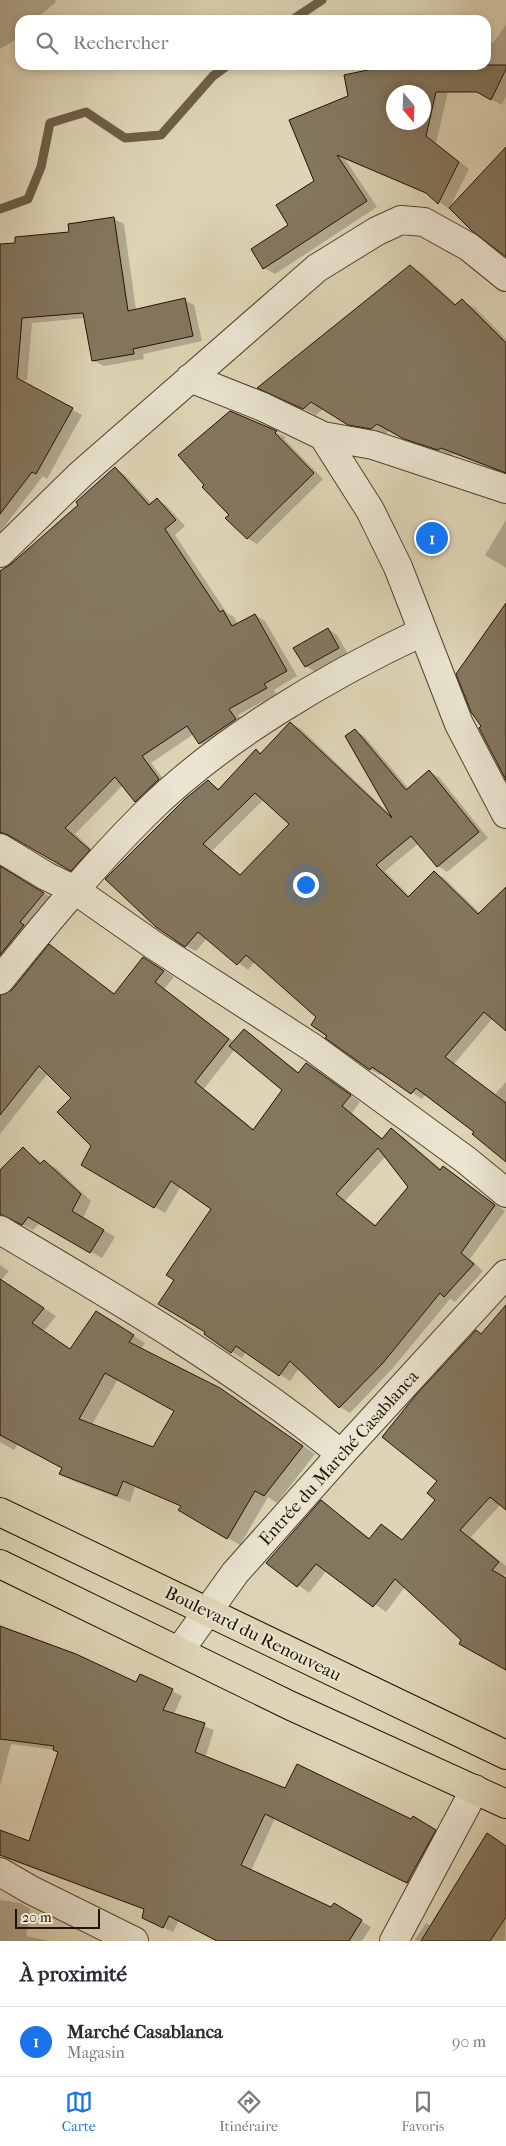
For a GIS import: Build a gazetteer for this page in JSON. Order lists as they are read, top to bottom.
{
  "streets": {
    "highway": ["Boulevard du Renouveau"],
    "street": ["Entrée du Marché Casablanca"]
  },
  "crossings": [
    ["Entrée du Marché Casablanca", "Boulevard du Renouveau"]
  ],
  "scale_bar": "20 m",
  "north": "bottom",
  "page": {
    "search": "Rechercher",
    "pins": "1",
    "scale": "20 m",
    "heading": "À proximité",
    "list": [
      {
        "mark": "1",
        "name": "Marché Casablanca",
        "note": "Magasin",
        "value": "90 m"
      }
    ],
    "nav": ["Carte", "Itinéraire", "Favoris"]
  }
}
